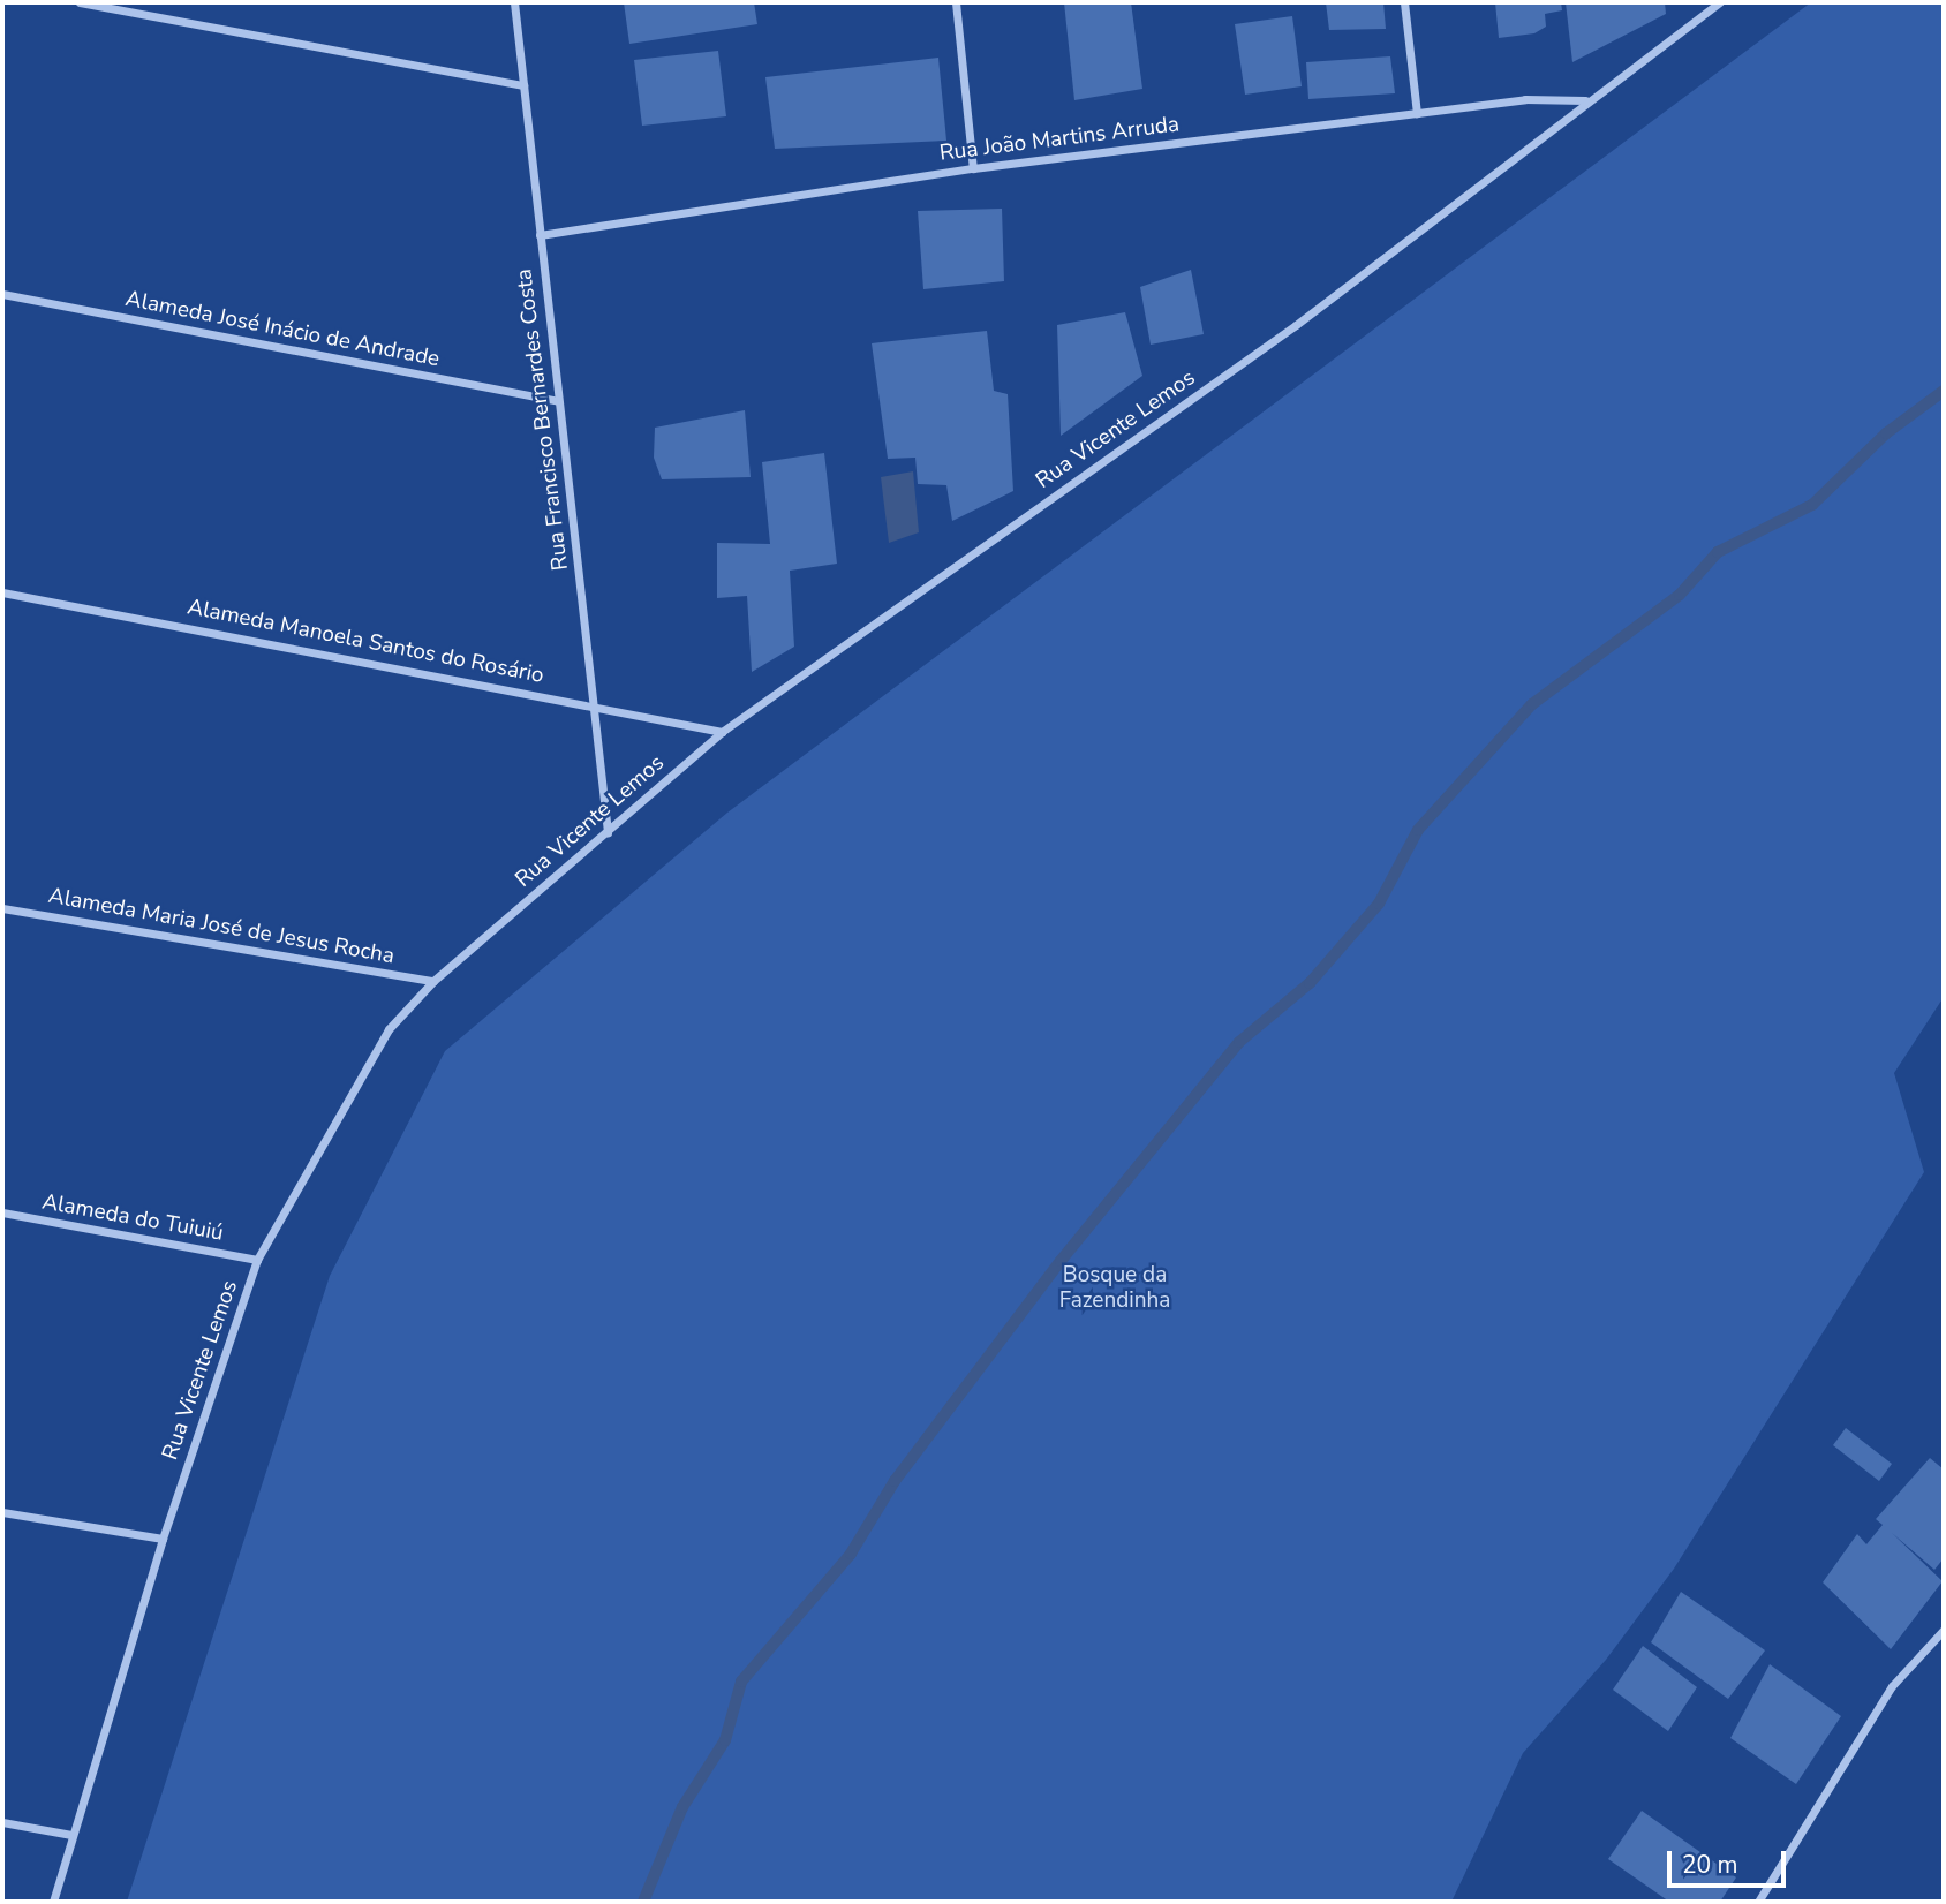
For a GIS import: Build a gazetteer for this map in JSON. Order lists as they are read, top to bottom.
{
  "streets": {
    "street": [
      "Rua João Martins Arruda",
      "Alameda José Inácio de Andrade",
      "Rua Francisco Bernardes Costa",
      "Rua Vicente Lemos",
      "Alameda Manoela Santos do Rosário",
      "Alameda Maria José de Jesus Rocha",
      "Alameda do Tuiuiú"
    ]
  },
  "crossings": [
    ["Rua João Martins Arruda", "Rua Francisco Bernardes Costa"],
    ["Rua João Martins Arruda", "Rua Vicente Lemos"],
    ["Alameda José Inácio de Andrade", "Rua Francisco Bernardes Costa"],
    ["Rua Francisco Bernardes Costa", "Rua Vicente Lemos"],
    ["Rua Francisco Bernardes Costa", "Alameda Manoela Santos do Rosário"],
    ["Rua Vicente Lemos", "Alameda Manoela Santos do Rosário"],
    ["Rua Vicente Lemos", "Alameda Maria José de Jesus Rocha"],
    ["Rua Vicente Lemos", "Alameda do Tuiuiú"]
  ],
  "parks": ["Bosque da Fazendinha"],
  "scale_bar": "20 m"
}
